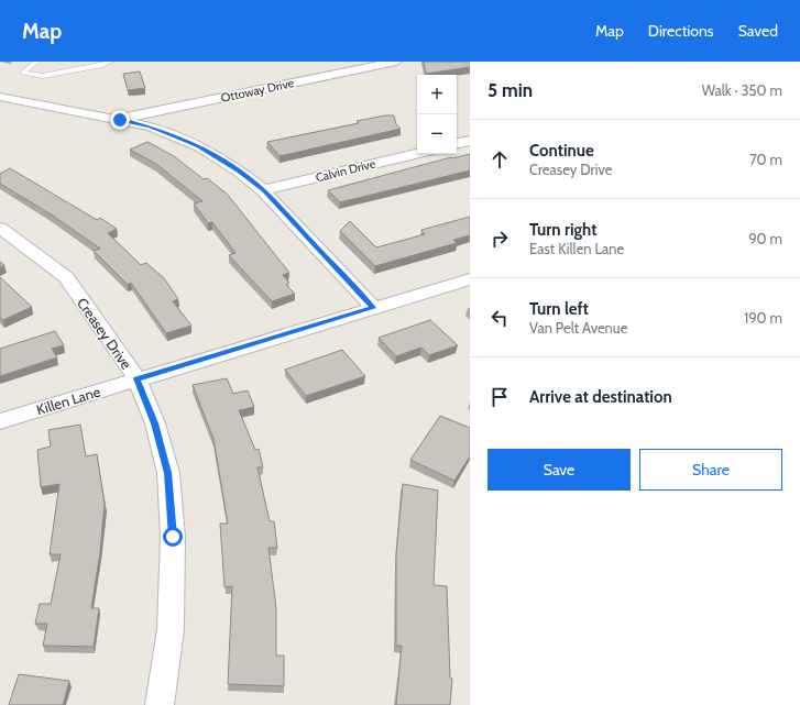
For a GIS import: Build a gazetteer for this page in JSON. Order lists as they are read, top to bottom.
{
  "streets": {
    "street": [
      "Ottoway Drive",
      "Calvin Drive",
      "Creasey Drive",
      "Killen Lane"
    ]
  },
  "crossings": [
    ["Creasey Drive", "Killen Lane"]
  ],
  "page": {
    "header": "Map",
    "nav": ["Map", "Directions", "Saved"],
    "heading": ["5 min", "Walk · 350 m"],
    "map_buttons": ["+", "−"],
    "list": [
      ["Continue", "Creasey Drive", "70 m"],
      ["Turn right", "East Killen Lane", "90 m"],
      ["Turn left", "Van Pelt Avenue", "190 m"],
      "Arrive at destination"
    ],
    "buttons": ["Save", "Share"]
  }
}
